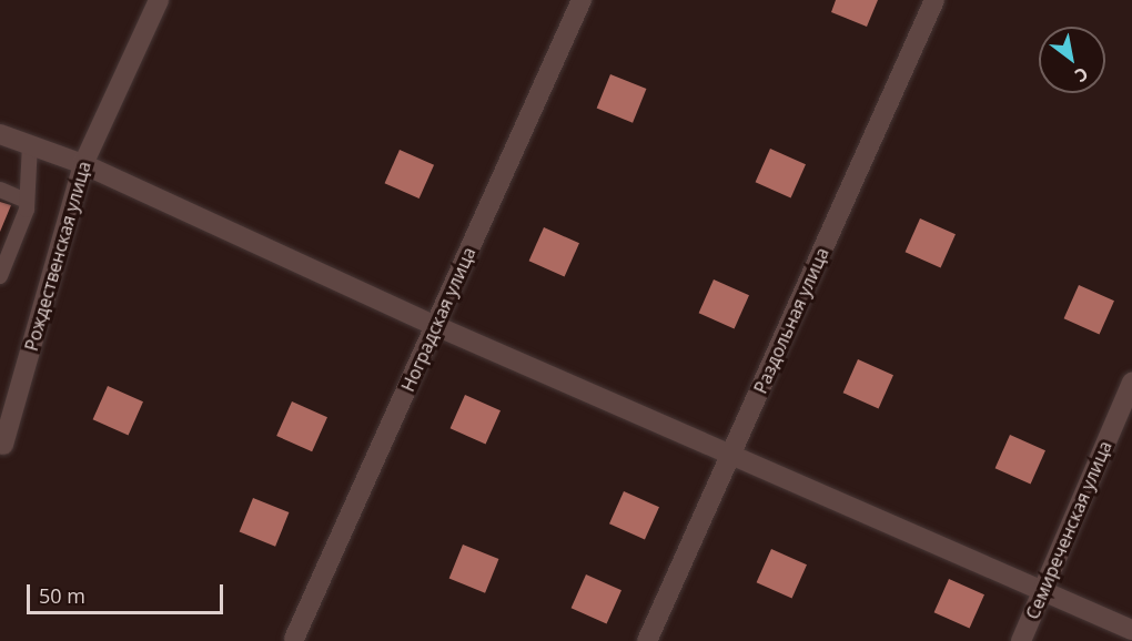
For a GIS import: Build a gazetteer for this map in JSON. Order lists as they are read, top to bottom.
{
  "streets": {
    "street": [
      "Рождественская улица",
      "Ноградская улица",
      "Раздольная улица",
      "Семиреченская улица"
    ]
  },
  "scale_bar": "50 m",
  "north": "bottom right"
}
